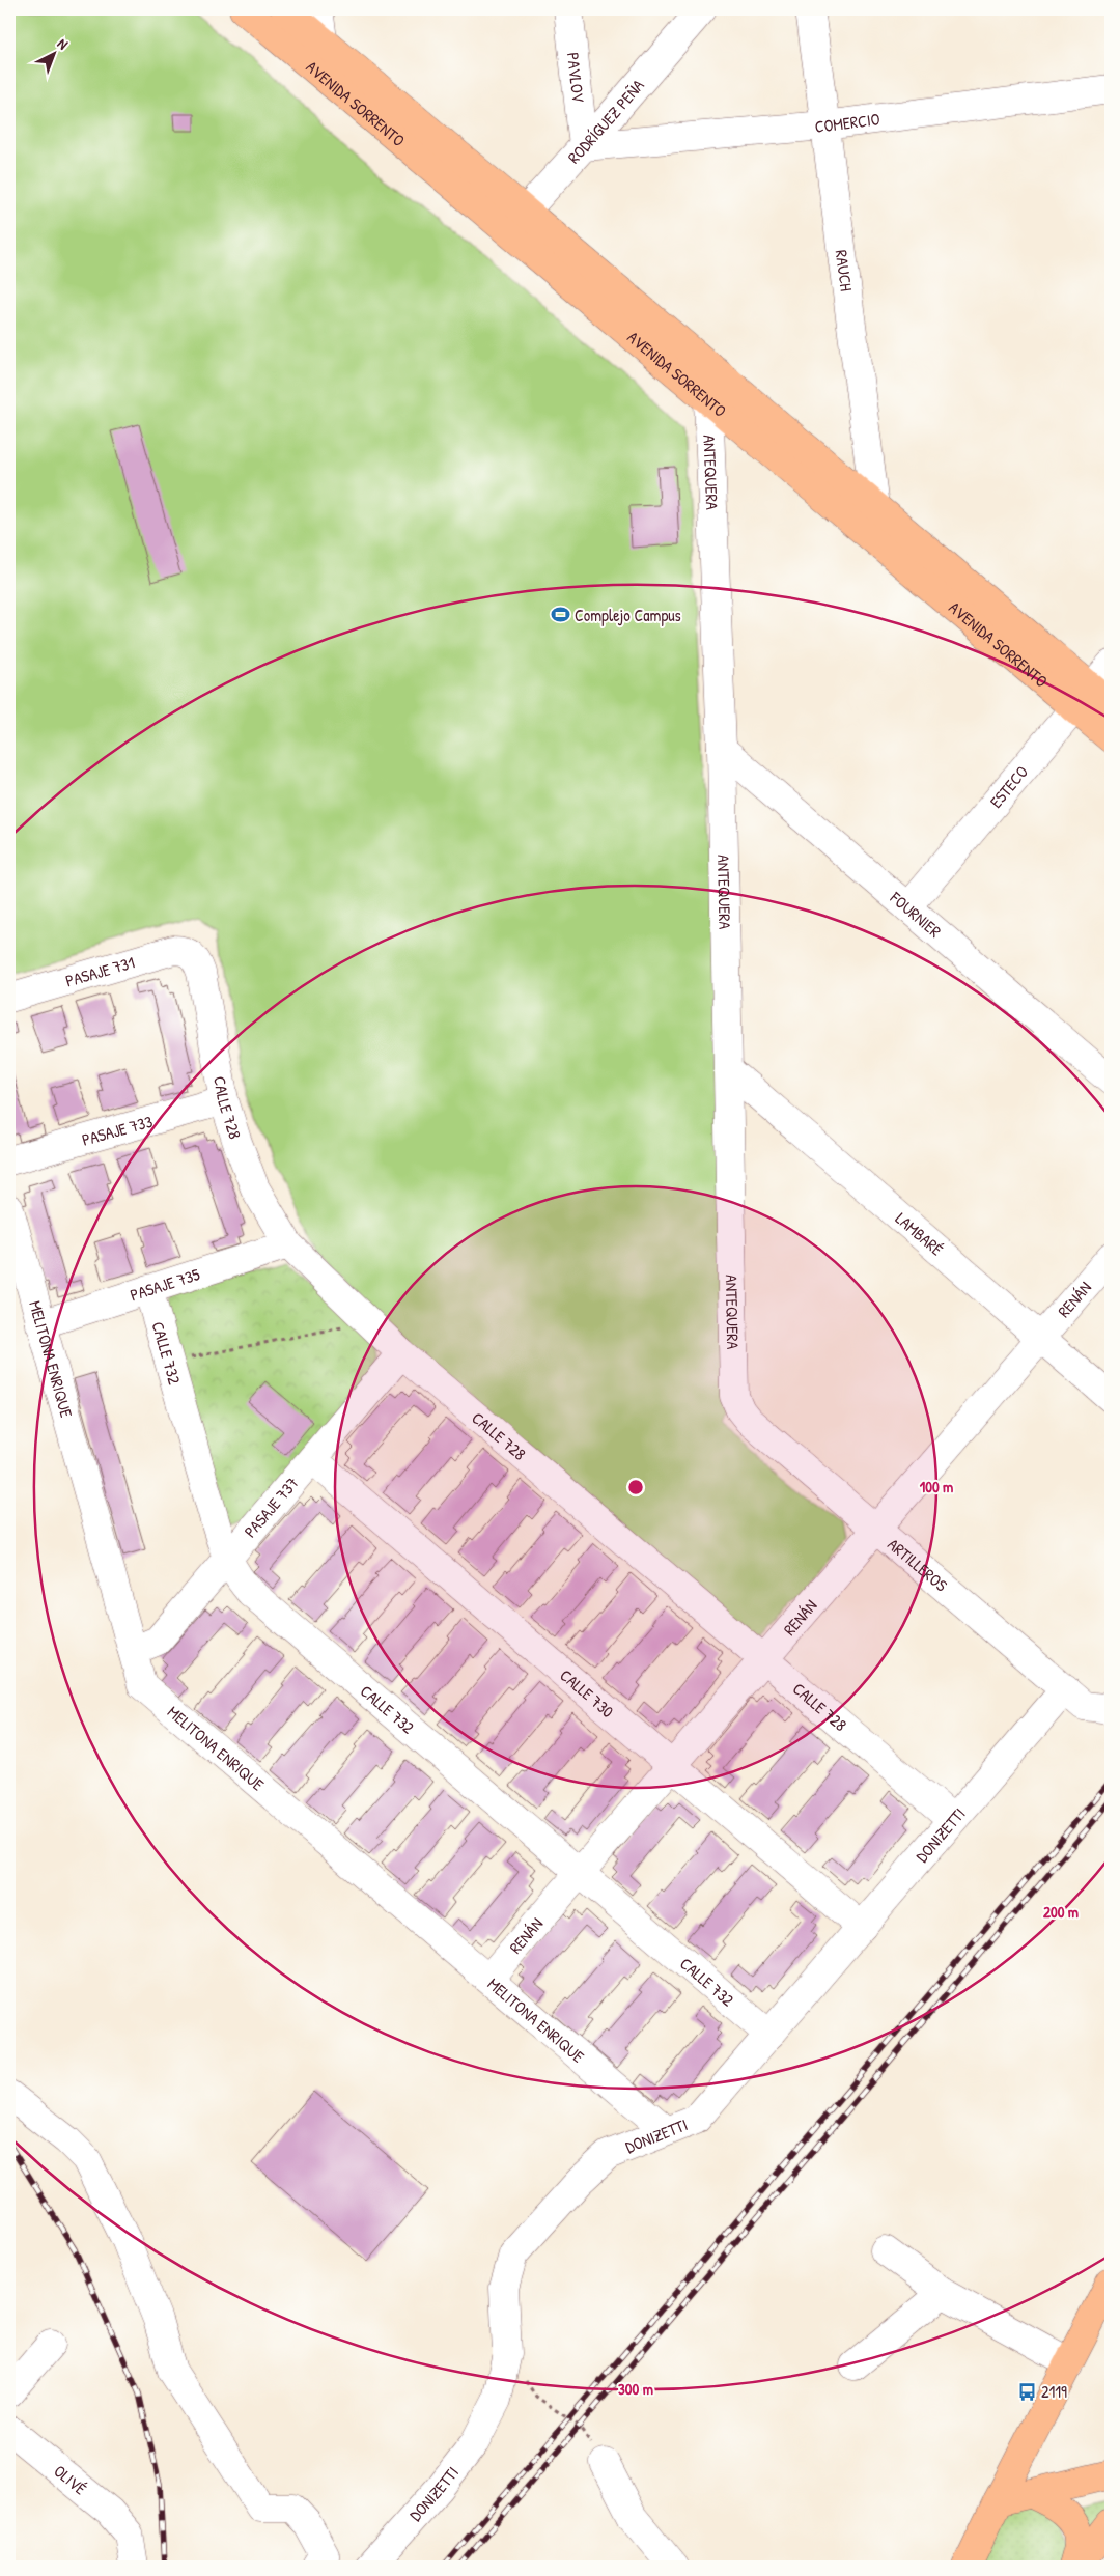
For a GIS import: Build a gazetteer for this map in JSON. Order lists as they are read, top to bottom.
{
  "streets": {
    "main road": ["AVENIDA SORRENTO"],
    "street": [
      "PAVLOV",
      "RODRÍGUEZ PEÑA",
      "COMERCIO",
      "RAUCH",
      "ANTEQUERA",
      "ESTECO",
      "FOURNIER",
      "PASAJE 731",
      "CALLE 728",
      "PASAJE 733",
      "LAMBARÉ",
      "PASAJE 735",
      "RENÁN",
      "CALLE 732",
      "MELITONA ENRIQUE",
      "PASAJE 737",
      "ARTILLEROS",
      "CALLE 730",
      "DONIZETTI",
      "OLIVÉ"
    ]
  },
  "crossings": [
    ["PAVLOV", "RODRÍGUEZ PEÑA"],
    ["PAVLOV", "COMERCIO"],
    ["AVENIDA SORRENTO", "RODRÍGUEZ PEÑA"],
    ["AVENIDA SORRENTO", "RAUCH"],
    ["AVENIDA SORRENTO", "ANTEQUERA"],
    ["AVENIDA SORRENTO", "ESTECO"],
    ["RODRÍGUEZ PEÑA", "COMERCIO"],
    ["COMERCIO", "RAUCH"],
    ["ANTEQUERA", "FOURNIER"],
    ["ANTEQUERA", "LAMBARÉ"],
    ["ANTEQUERA", "ARTILLEROS"],
    ["ESTECO", "FOURNIER"],
    ["PASAJE 731", "CALLE 728"],
    ["CALLE 728", "PASAJE 733"],
    ["CALLE 728", "PASAJE 735"],
    ["CALLE 728", "RENÁN"],
    ["CALLE 728", "PASAJE 737"],
    ["CALLE 728", "DONIZETTI"],
    ["LAMBARÉ", "RENÁN"],
    ["PASAJE 735", "CALLE 732"],
    ["PASAJE 735", "MELITONA ENRIQUE"],
    ["RENÁN", "CALLE 732"],
    ["RENÁN", "MELITONA ENRIQUE"],
    ["RENÁN", "ARTILLEROS"],
    ["RENÁN", "CALLE 730"],
    ["CALLE 732", "PASAJE 737"],
    ["CALLE 732", "DONIZETTI"],
    ["MELITONA ENRIQUE", "PASAJE 737"],
    ["MELITONA ENRIQUE", "DONIZETTI"],
    ["PASAJE 737", "CALLE 730"],
    ["ARTILLEROS", "DONIZETTI"],
    ["CALLE 730", "DONIZETTI"]
  ],
  "places": {
    "sports": ["Complejo Campus"],
    "bus stop": ["2119"]
  },
  "north": "top right",
  "rings": ["100 m", "200 m", "300 m"]
}
